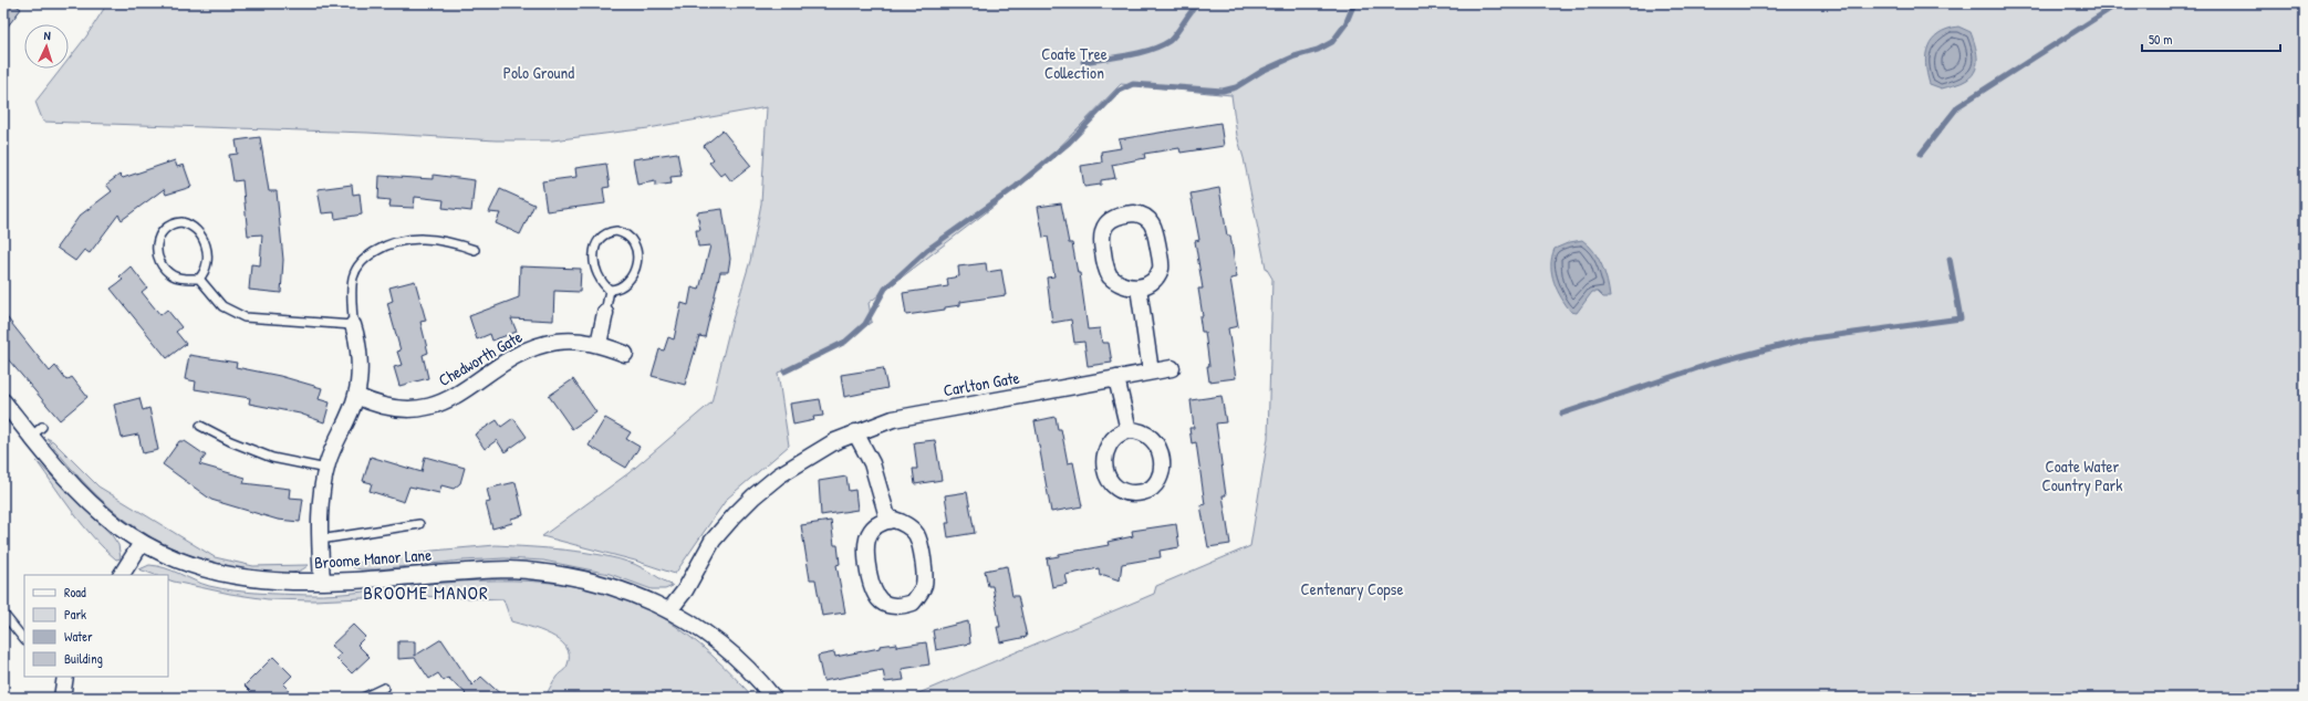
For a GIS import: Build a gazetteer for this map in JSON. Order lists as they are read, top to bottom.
{
  "streets": {
    "street": ["Chedworth Gate", "Carlton Gate", "Broome Manor Lane"]
  },
  "crossings": [
    ["Carlton Gate", "Broome Manor Lane"]
  ],
  "districts": ["BROOME MANOR"],
  "parks": [
    "Coate Tree Collection",
    "Polo Ground",
    "Coate Water Country Park",
    "Centenary Copse"
  ],
  "legend": [
    "Road",
    "Park",
    "Water",
    "Building"
  ],
  "scale_bar": "50 m",
  "north": "top"
}
